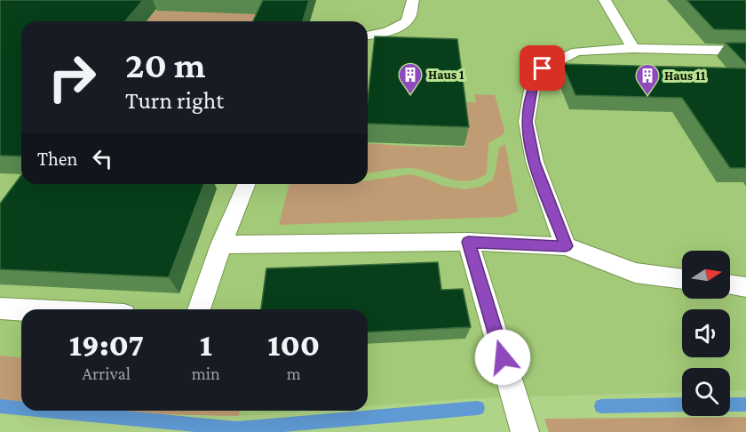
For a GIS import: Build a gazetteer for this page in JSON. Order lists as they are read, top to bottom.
{
  "places": {
    "building": ["Haus 1", "Haus 11"]
  },
  "north": "right",
  "page": {
    "turn": ["20 m", "Turn right"],
    "then": "Then",
    "eta": [
      "19:07",
      "Arrival",
      "1",
      "min",
      "100",
      "m"
    ]
  }
}
